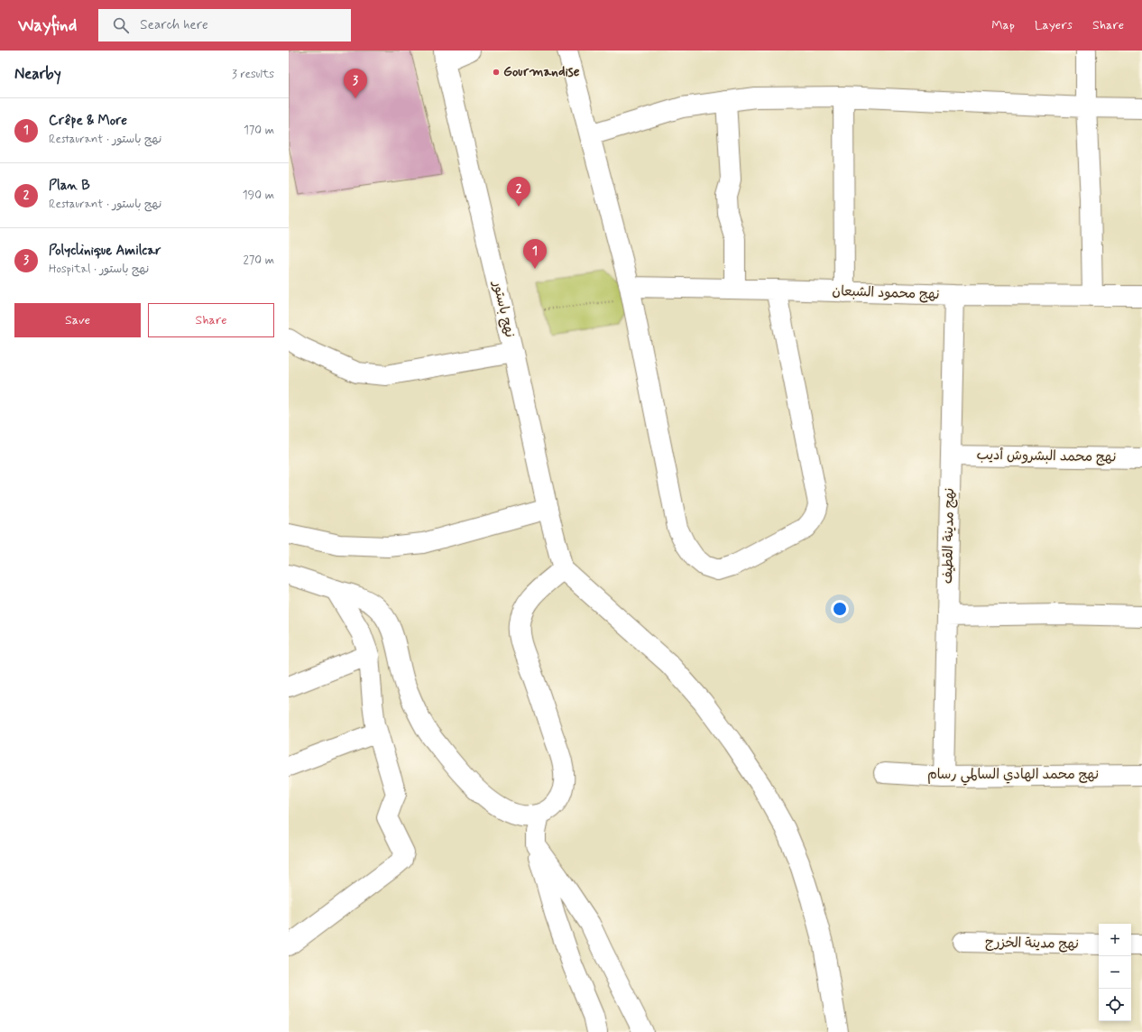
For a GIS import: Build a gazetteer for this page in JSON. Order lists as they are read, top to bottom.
{
  "streets": {
    "street": [
      "نهج محمود الشبعان",
      "نهج باستور",
      "نهج محمد البشروش أديب",
      "نهج مدينة القطيف",
      "نهج محمد الهادي السالمي رسام",
      "نهج مدينة الخزرج"
    ]
  },
  "crossings": [
    ["نهج محمود الشبعان", "نهج مدينة القطيف"],
    ["نهج محمد البشروش أديب", "نهج مدينة القطيف"],
    ["نهج مدينة القطيف", "نهج محمد الهادي السالمي رسام"]
  ],
  "places": ["Gourmandise"],
  "page": {
    "header": "Wayfind",
    "search": "Search here",
    "nav": ["Map", "Layers", "Share"],
    "heading": ["Nearby", "3 results"],
    "pins": ["3", "2", "1"],
    "list": [
      {
        "mark": "1",
        "name": "Crêpe & More",
        "note": "Restaurant · نهج باستور",
        "value": "170 m"
      },
      {
        "mark": "2",
        "name": "Plan B",
        "note": "Restaurant · نهج باستور",
        "value": "190 m"
      },
      {
        "mark": "3",
        "name": "Polyclinique Amilcar",
        "note": "Hospital · نهج باستور",
        "value": "270 m"
      }
    ],
    "buttons": ["Save", "Share"],
    "map_buttons": ["+", "−"]
  }
}
